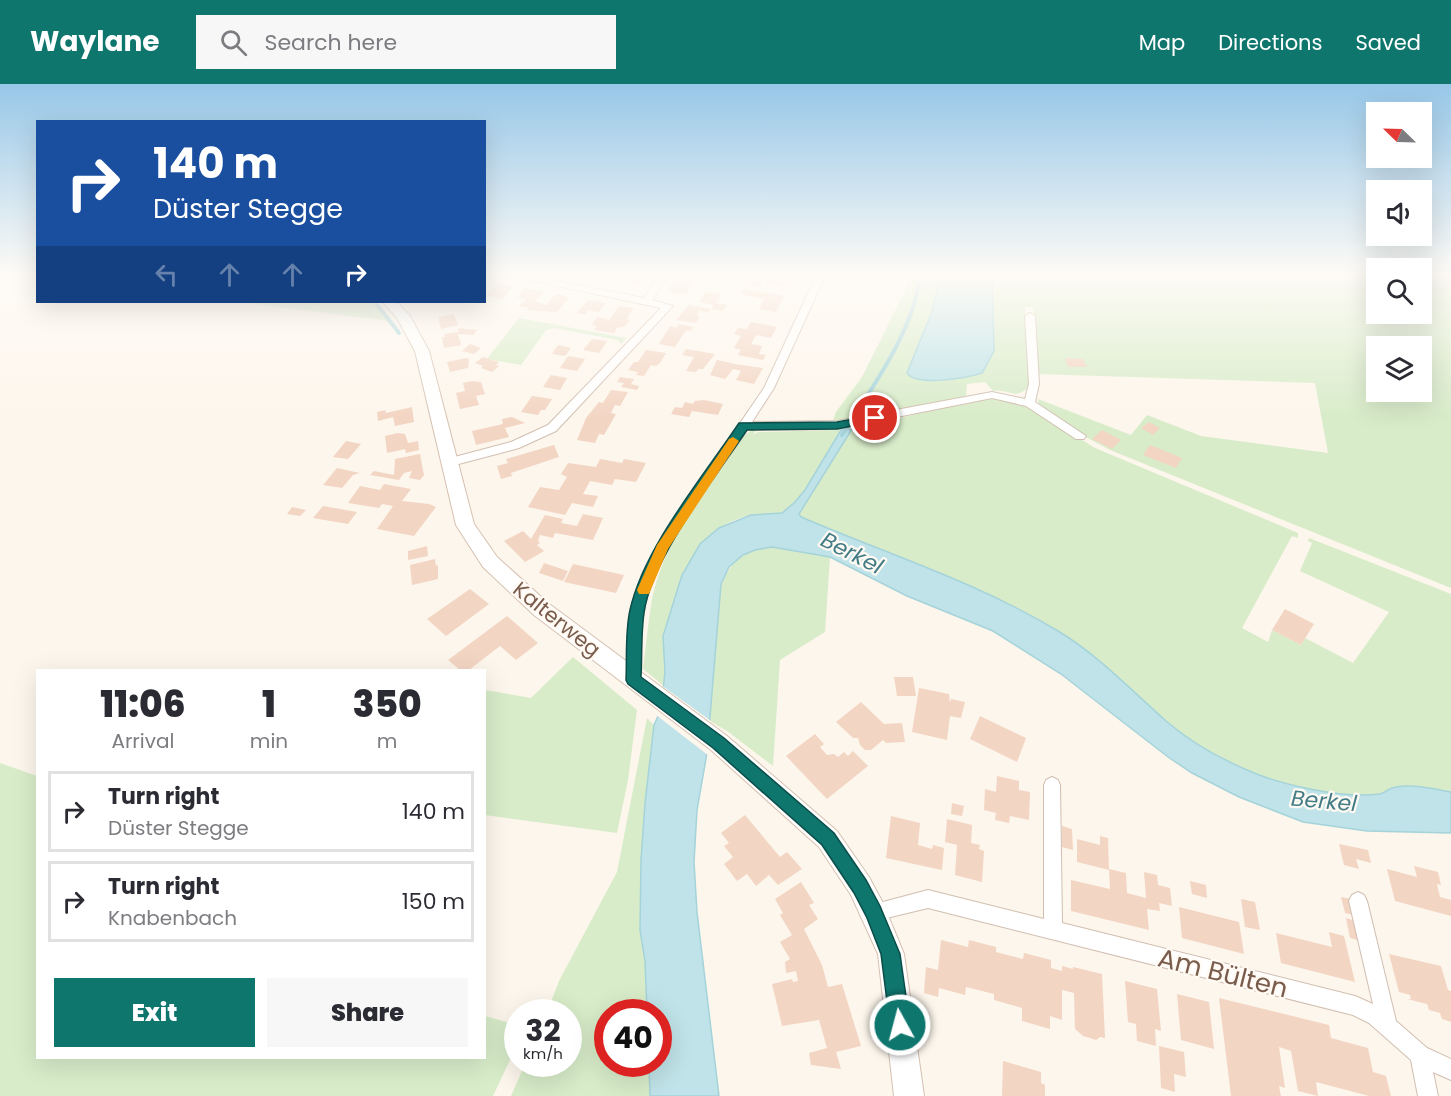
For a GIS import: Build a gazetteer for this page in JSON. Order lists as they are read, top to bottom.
{
  "streets": {
    "street": ["Kalterweg", "Am Bülten"]
  },
  "crossings": [
    ["Kalterweg", "Am Bülten"]
  ],
  "water": ["Berkel"],
  "north": "top left",
  "page": {
    "header": "Waylane",
    "search": "Search here",
    "nav": ["Map", "Directions", "Saved"],
    "turn": ["140 m", "Düster Stegge"],
    "eta": [
      "11:06",
      "Arrival",
      "1",
      "min",
      "350",
      "m"
    ],
    "list": [
      {
        "name": "Turn right",
        "note": "Düster Stegge",
        "value": "140 m"
      },
      {
        "name": "Turn right",
        "note": "Knabenbach",
        "value": "150 m"
      }
    ],
    "buttons": ["Exit", "Share"],
    "speed": "32 km/h",
    "limit": "40"
  }
}
